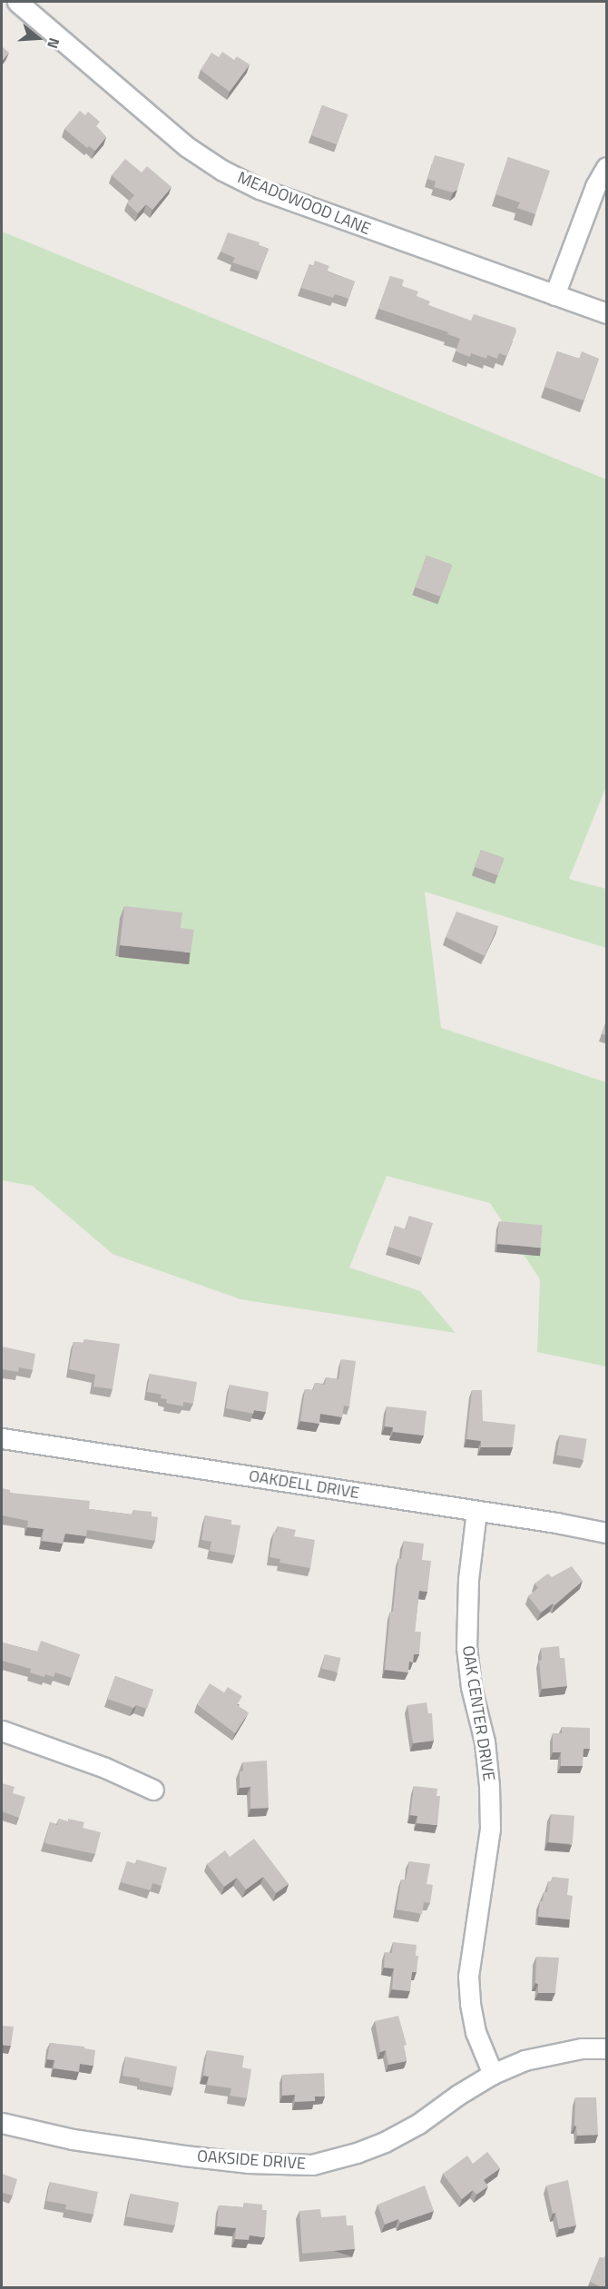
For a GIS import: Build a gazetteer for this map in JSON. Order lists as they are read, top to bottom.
{
  "streets": {
    "street": [
      "MEADOWOOD LANE",
      "OAKDELL DRIVE",
      "OAK CENTER DRIVE",
      "OAKSIDE DRIVE"
    ]
  },
  "crossings": [
    ["OAKDELL DRIVE", "OAK CENTER DRIVE"],
    ["OAK CENTER DRIVE", "OAKSIDE DRIVE"]
  ],
  "north": "right"
}
